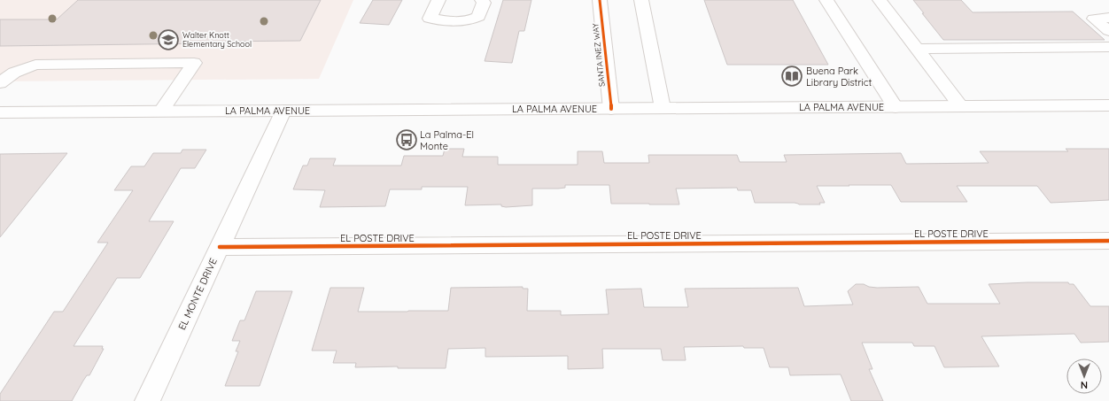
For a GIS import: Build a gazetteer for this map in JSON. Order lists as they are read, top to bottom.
{
  "streets": {
    "street": [
      "SANTA INEZ WAY",
      "LA PALMA AVENUE",
      "EL POSTE DRIVE",
      "EL MONTE DRIVE"
    ]
  },
  "crossings": [
    ["SANTA INEZ WAY", "LA PALMA AVENUE"],
    ["LA PALMA AVENUE", "EL MONTE DRIVE"],
    ["EL POSTE DRIVE", "EL MONTE DRIVE"]
  ],
  "places": {
    "school or university": ["Walter Knott Elementary School"],
    "library": ["Buena Park Library District"],
    "bus stop": ["La Palma-El Monte"]
  },
  "north": "bottom"
}
